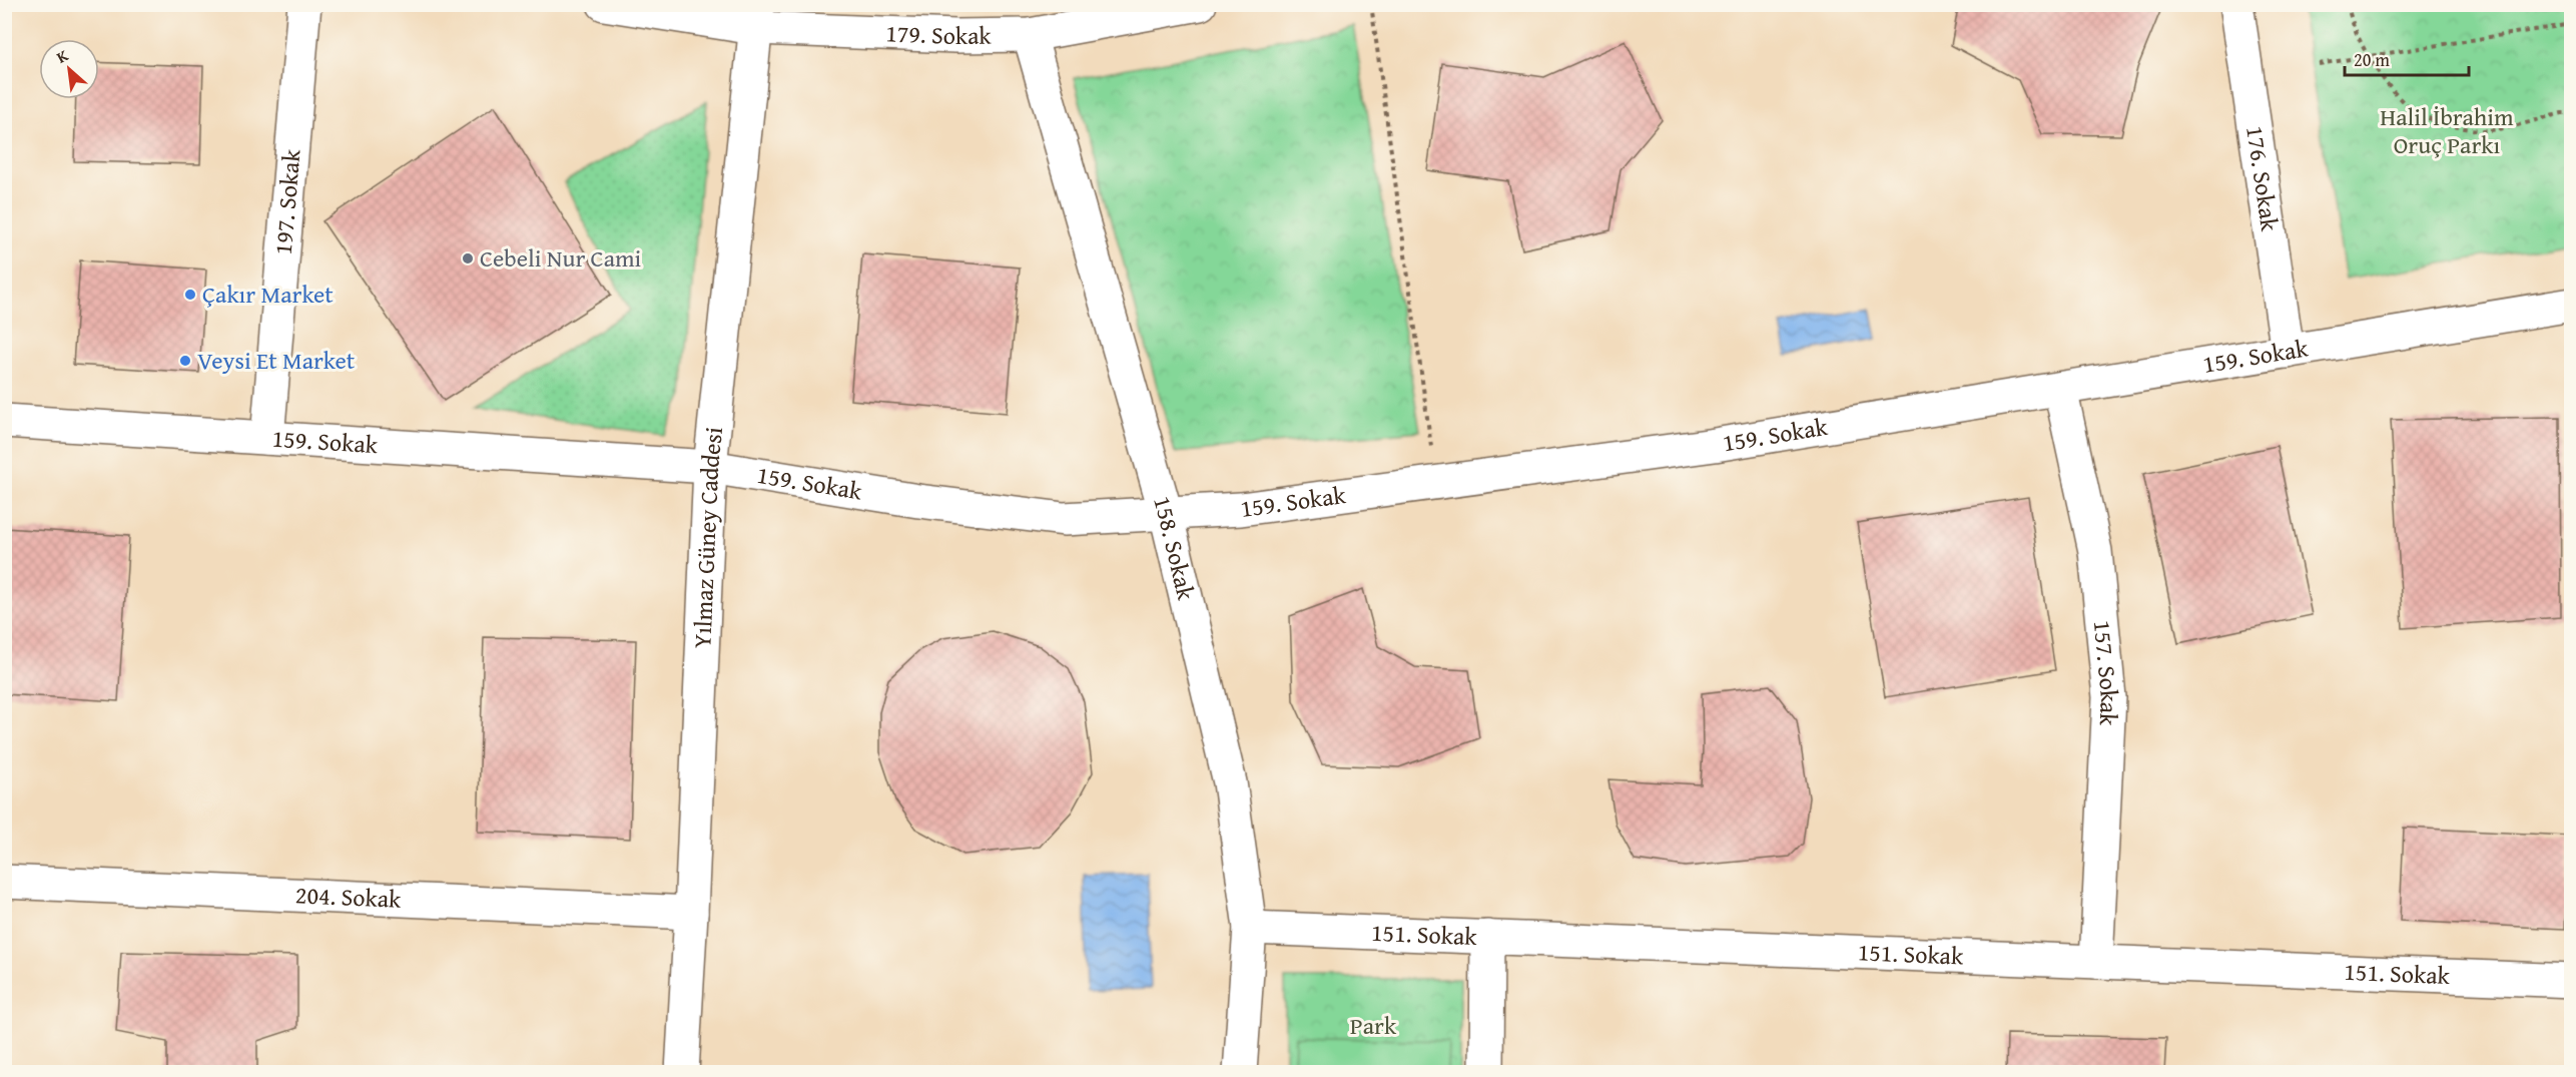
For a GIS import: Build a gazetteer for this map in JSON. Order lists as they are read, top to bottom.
{
  "streets": {
    "street": [
      "179. Sokak",
      "176. Sokak",
      "197. Sokak",
      "159. Sokak",
      "Yılmaz Güney Caddesi",
      "158. Sokak",
      "157. Sokak",
      "204. Sokak",
      "151. Sokak"
    ]
  },
  "crossings": [
    ["179. Sokak", "Yılmaz Güney Caddesi"],
    ["179. Sokak", "158. Sokak"],
    ["176. Sokak", "159. Sokak"],
    ["197. Sokak", "159. Sokak"],
    ["159. Sokak", "Yılmaz Güney Caddesi"],
    ["159. Sokak", "158. Sokak"],
    ["159. Sokak", "157. Sokak"],
    ["Yılmaz Güney Caddesi", "204. Sokak"],
    ["158. Sokak", "151. Sokak"],
    ["157. Sokak", "151. Sokak"]
  ],
  "parks": ["Halil İbrahim Oruç Parkı", "Park"],
  "places": ["Cebeli Nur Cami", "Çakır Market", "Veysi Et Market"],
  "scale_bar": "20 m",
  "north": "top left"
}
